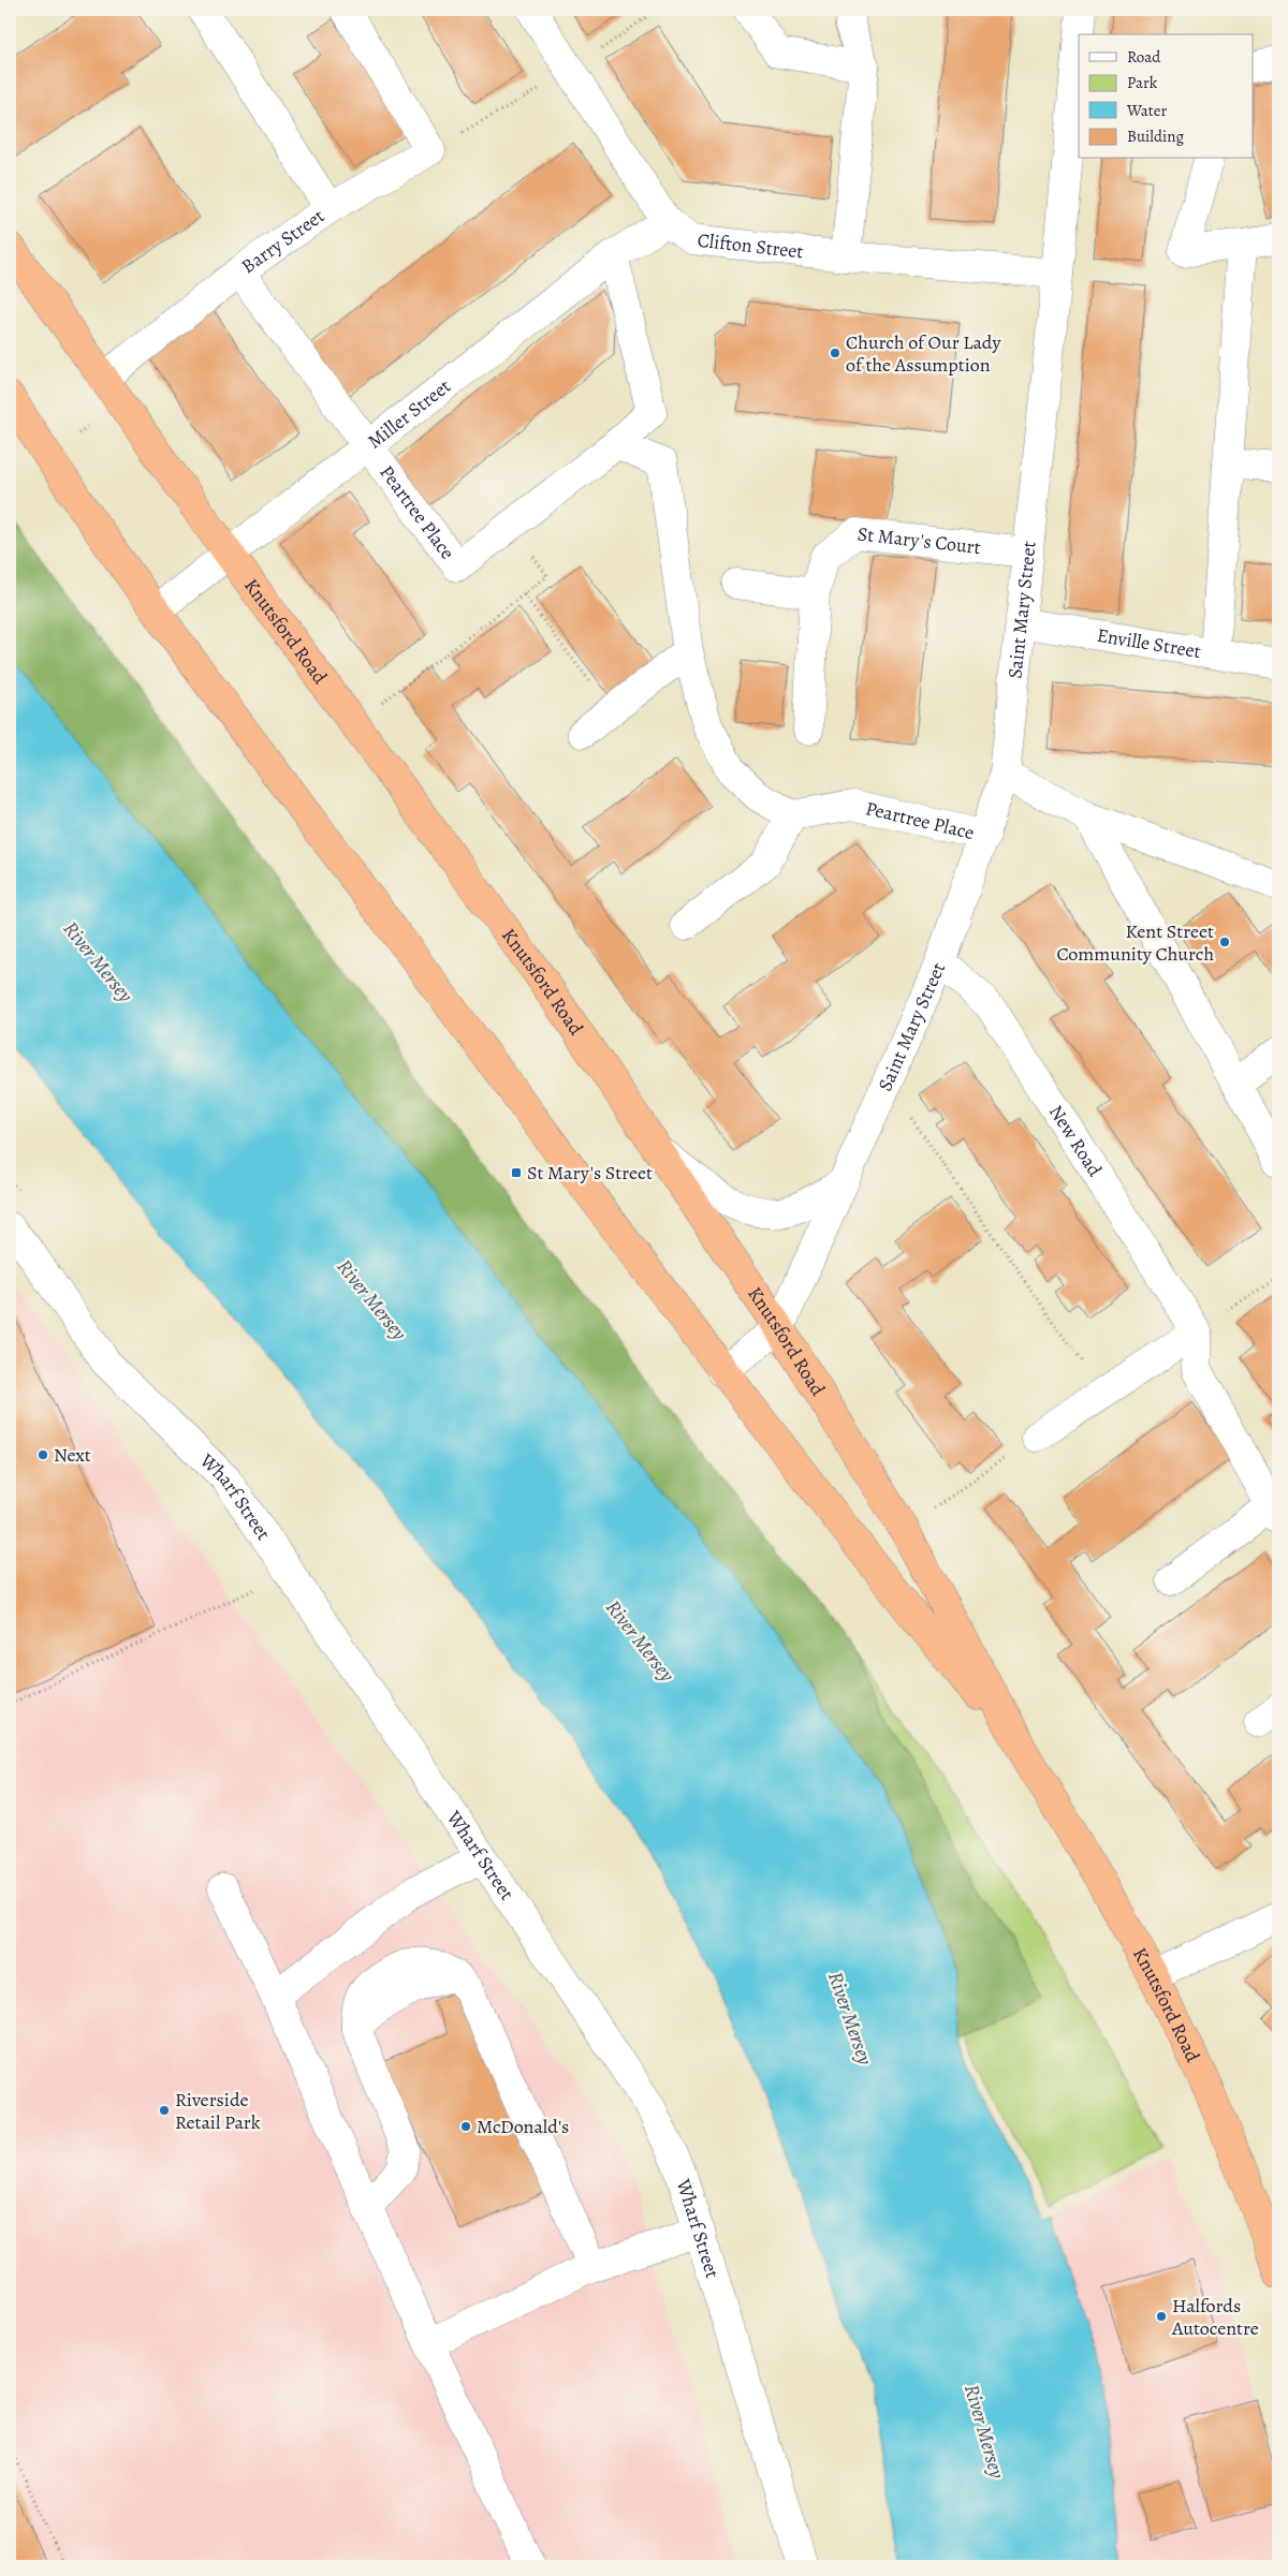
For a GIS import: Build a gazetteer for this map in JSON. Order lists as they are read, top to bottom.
{
  "streets": {
    "highway": ["Knutsford Road"],
    "street": [
      "Barry Street",
      "Clifton Street",
      "Miller Street",
      "Peartree Place",
      "St Mary's Court",
      "Saint Mary Street",
      "Enville Street",
      "New Road",
      "Wharf Street"
    ]
  },
  "crossings": [
    ["Barry Street", "Peartree Place"],
    ["Barry Street", "Knutsford Road"],
    ["Clifton Street", "Miller Street"],
    ["Clifton Street", "Saint Mary Street"],
    ["Miller Street", "Peartree Place"],
    ["Miller Street", "Knutsford Road"],
    ["Peartree Place", "Saint Mary Street"],
    ["St Mary's Court", "Saint Mary Street"],
    ["Saint Mary Street", "Knutsford Road"],
    ["Saint Mary Street", "Enville Street"],
    ["Saint Mary Street", "New Road"]
  ],
  "water": ["River Mersey"],
  "places": {
    "other": [
      "Church of Our Lady of the Assumption",
      "Kent Street Community Church",
      "Next",
      "Riverside Retail Park",
      "McDonald's",
      "Halfords Autocentre"
    ],
    "transit": ["St Mary's Street"]
  },
  "legend": [
    "Road",
    "Park",
    "Water",
    "Building"
  ]
}
